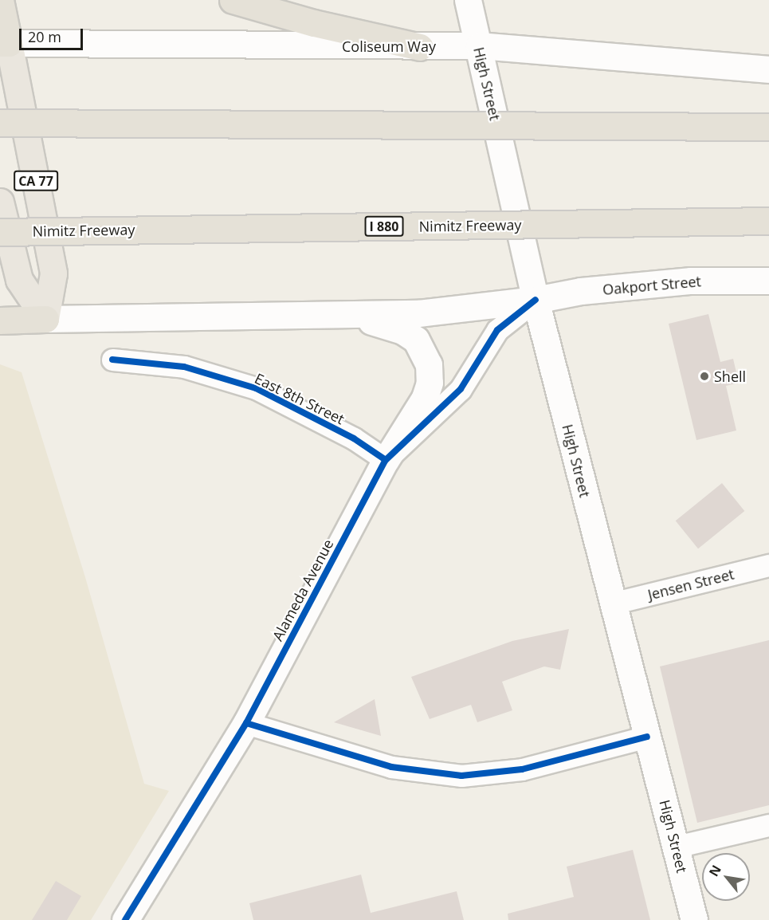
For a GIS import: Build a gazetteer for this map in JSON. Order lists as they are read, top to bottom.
{
  "streets": {
    "highway": ["CA 77", "Nimitz Freeway", "I 880"],
    "main road": [
      "Coliseum Way",
      "High Street",
      "Oakport Street",
      "Alameda Avenue"
    ],
    "street": ["East 8th Street", "Jensen Street"]
  },
  "crossings": [
    ["Coliseum Way", "High Street"],
    ["Coliseum Way", "CA 77"],
    ["High Street", "Oakport Street"],
    ["High Street", "Jensen Street"],
    ["High Street", "Alameda Avenue"],
    ["Oakport Street", "Alameda Avenue"],
    ["East 8th Street", "Alameda Avenue"]
  ],
  "places": ["Shell"],
  "scale_bar": "20 m",
  "north": "top left"
}
